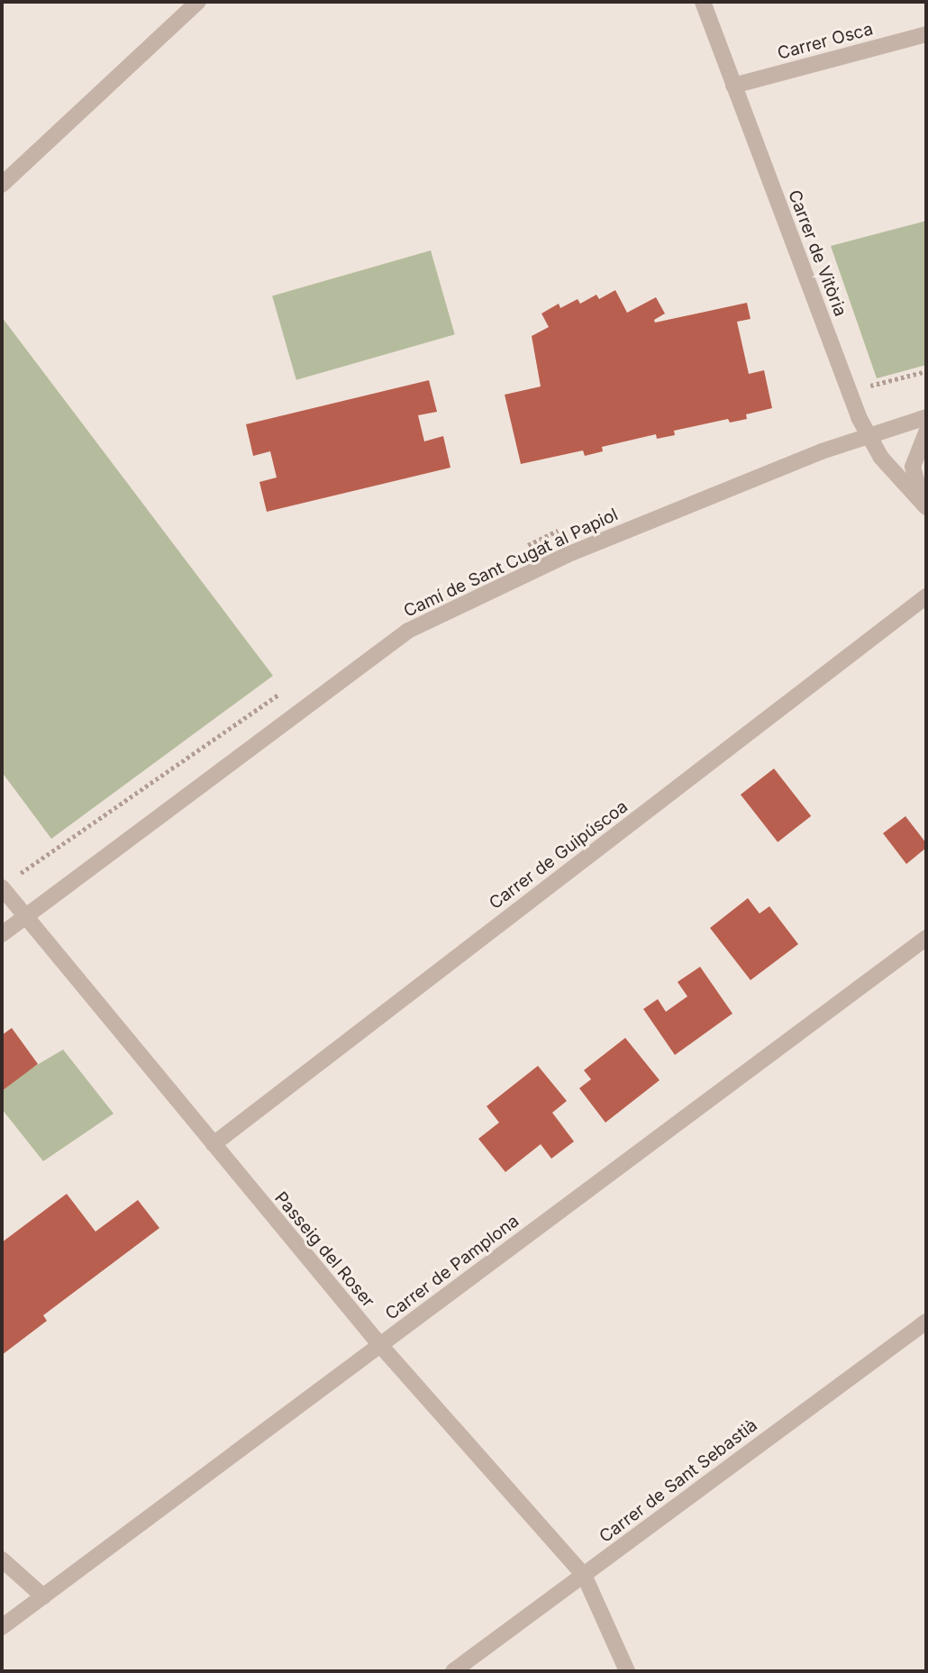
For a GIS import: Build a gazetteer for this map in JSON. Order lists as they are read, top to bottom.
{
  "streets": {
    "street": [
      "Carrer Osca",
      "Carrer de Vitòria",
      "Camí de Sant Cugat al Papiol",
      "Carrer de Guipúscoa",
      "Passeig del Roser",
      "Carrer de Pamplona",
      "Carrer de Sant Sebastià"
    ]
  },
  "crossings": [
    ["Carrer Osca", "Carrer de Vitòria"],
    ["Carrer de Vitòria", "Camí de Sant Cugat al Papiol"],
    ["Camí de Sant Cugat al Papiol", "Passeig del Roser"],
    ["Carrer de Guipúscoa", "Passeig del Roser"],
    ["Passeig del Roser", "Carrer de Pamplona"],
    ["Passeig del Roser", "Carrer de Sant Sebastià"]
  ]
}
